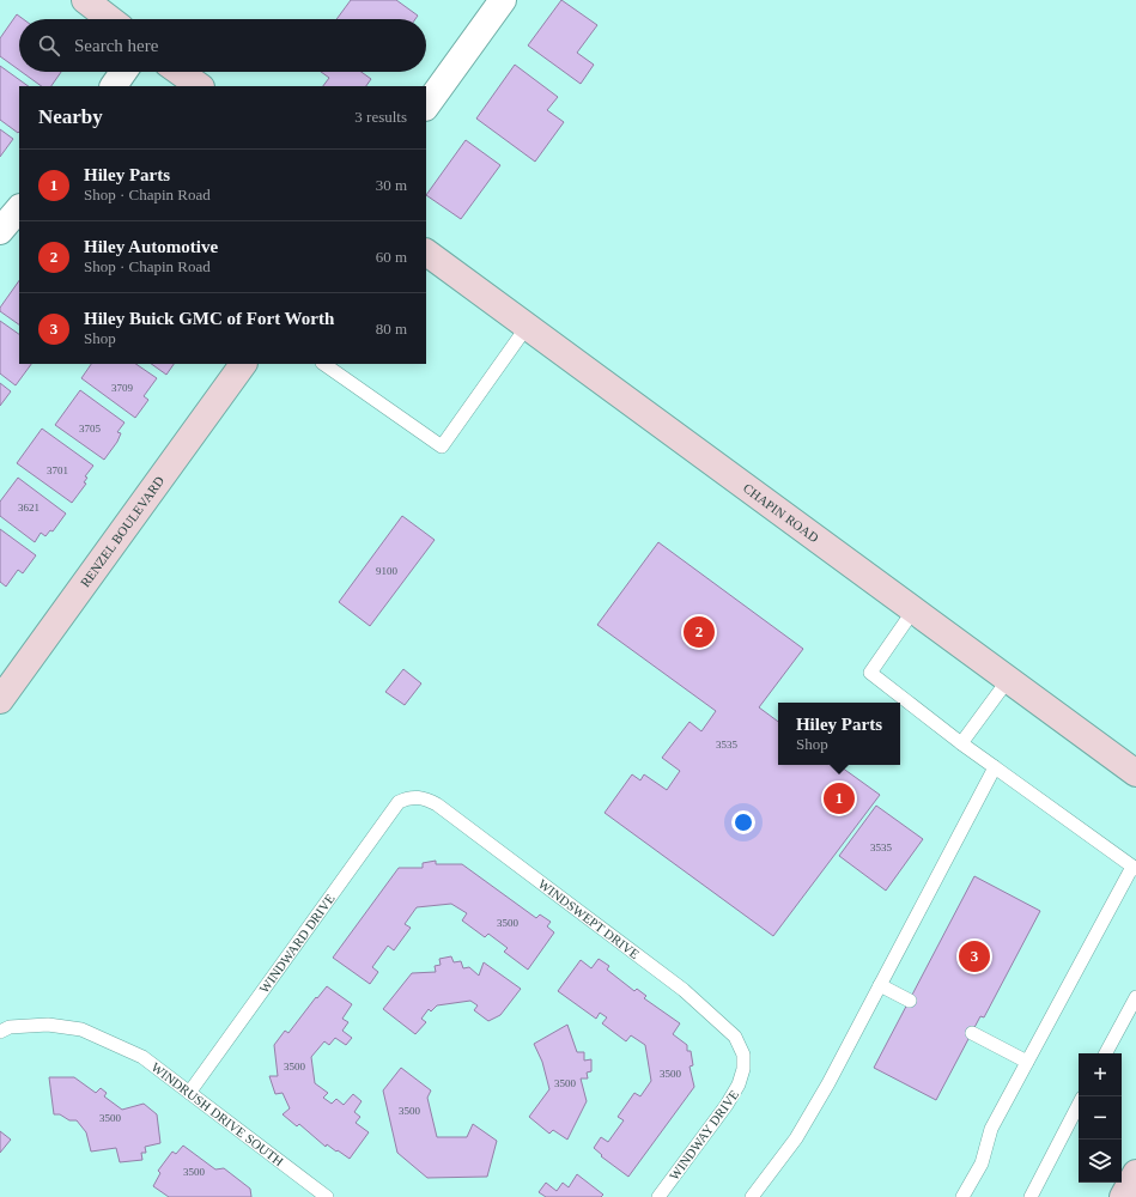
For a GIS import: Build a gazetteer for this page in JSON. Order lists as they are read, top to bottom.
{
  "streets": {
    "street": ["CHAPIN ROAD", "RENZEL BOULEVARD"],
    "lane": [
      "WINDSWEPT DRIVE",
      "WINDWARD DRIVE",
      "WINDRUSH DRIVE SOUTH",
      "WINDWAY DRIVE"
    ]
  },
  "crossings": [
    ["WINDSWEPT DRIVE", "WINDWARD DRIVE"],
    ["WINDSWEPT DRIVE", "WINDWAY DRIVE"],
    ["WINDWARD DRIVE", "WINDRUSH DRIVE SOUTH"]
  ],
  "house_numbers": [
    "3709",
    "3705",
    "3701",
    "3621",
    "9100",
    "3535",
    "3535",
    "3500",
    "3500",
    "3500",
    "3500",
    "3500",
    "3500",
    "3500"
  ],
  "page": {
    "search": "Search here",
    "heading": ["Nearby", "3 results"],
    "list": [
      {
        "mark": "1",
        "name": "Hiley Parts",
        "note": "Shop · Chapin Road",
        "value": "30 m"
      },
      {
        "mark": "2",
        "name": "Hiley Automotive",
        "note": "Shop · Chapin Road",
        "value": "60 m"
      },
      {
        "mark": "3",
        "name": "Hiley Buick GMC of Fort Worth",
        "note": "Shop",
        "value": "80 m"
      }
    ],
    "pins": ["2", "1", "3"],
    "popup": ["Hiley Parts", "Shop"],
    "map_buttons": ["+", "−"]
  }
}
